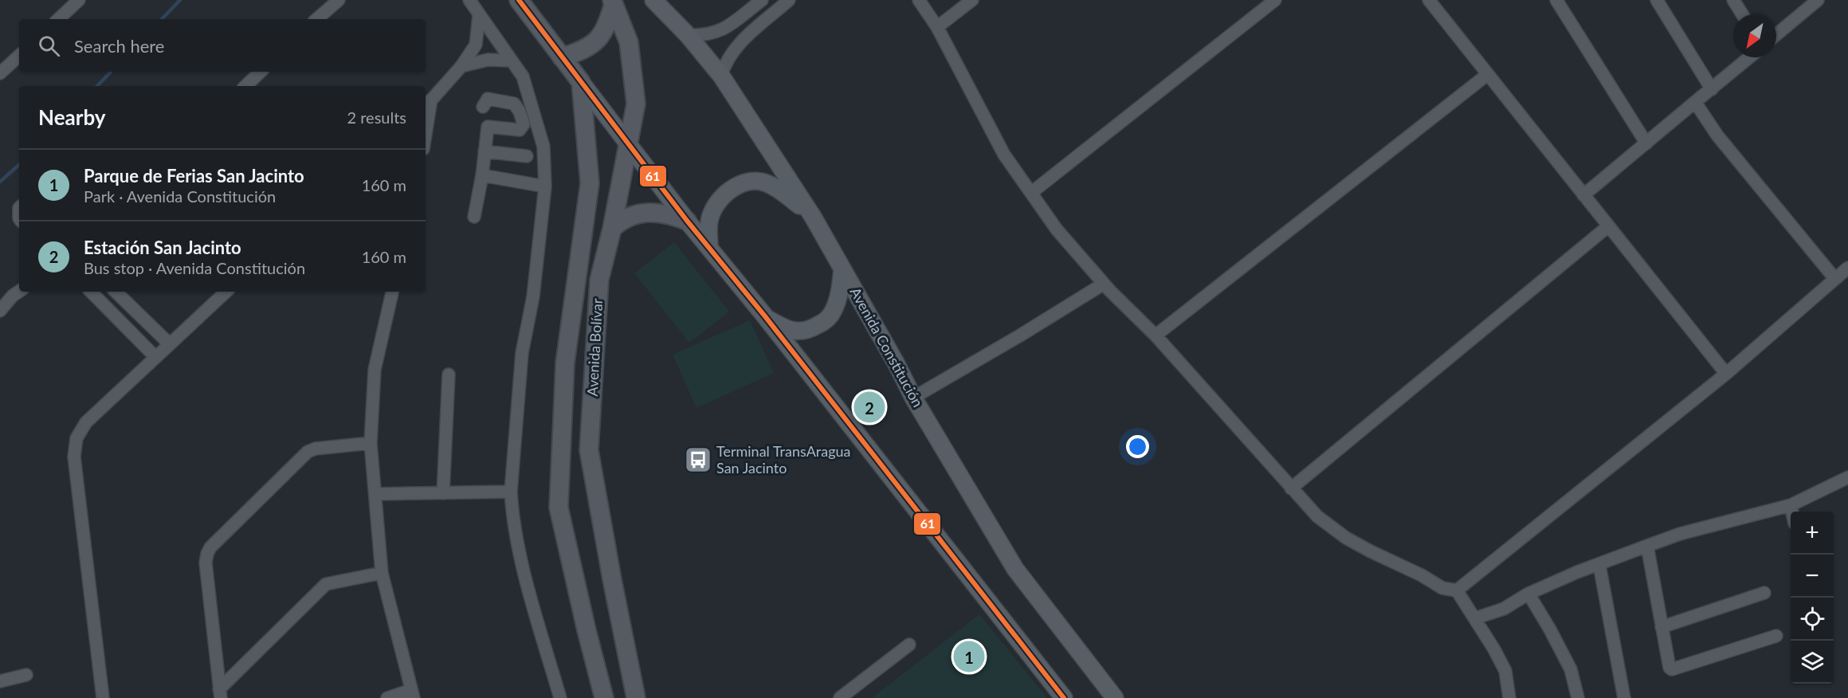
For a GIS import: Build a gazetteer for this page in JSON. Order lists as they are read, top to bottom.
{
  "streets": {
    "main road": ["Avenida Bolívar"],
    "street": ["Avenida Constitución"]
  },
  "places": {
    "bus stop": ["Terminal TransAragua San Jacinto"]
  },
  "lines": ["transit line 61"],
  "north": "bottom left",
  "page": {
    "search": "Search here",
    "heading": ["Nearby", "2 results"],
    "list": [
      {
        "mark": "1",
        "name": "Parque de Ferias San Jacinto",
        "note": "Park · Avenida Constitución",
        "value": "160 m"
      },
      {
        "mark": "2",
        "name": "Estación San Jacinto",
        "note": "Bus stop · Avenida Constitución",
        "value": "160 m"
      }
    ],
    "pins": ["2", "1"],
    "map_buttons": ["+", "−"]
  }
}
